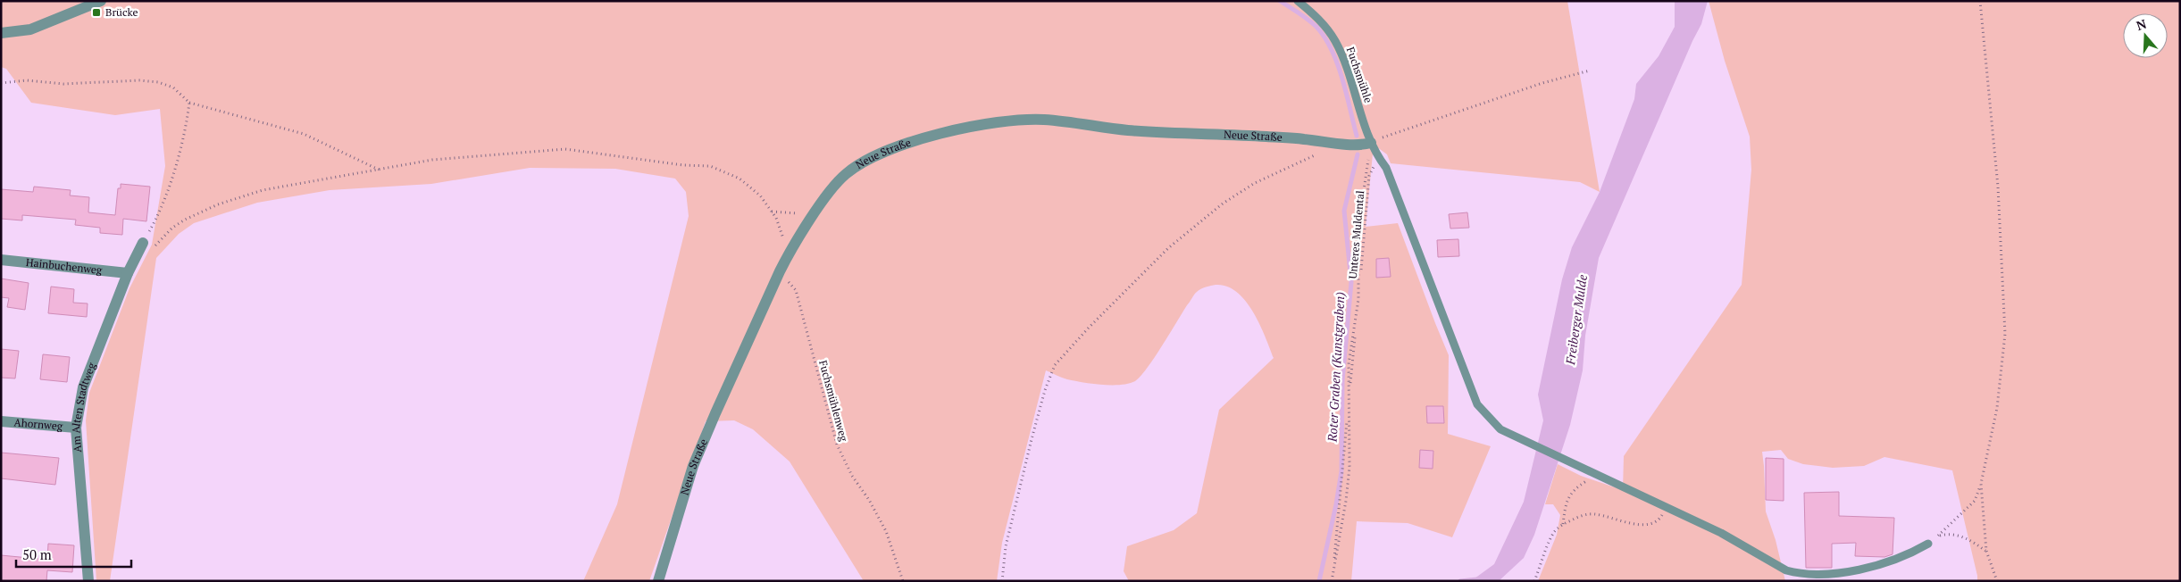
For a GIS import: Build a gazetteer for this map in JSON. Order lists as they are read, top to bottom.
{
  "streets": {
    "street": [
      "Neue Straße",
      "Hainbuchenweg",
      "Am Alten Stadtweg",
      "Ahornweg"
    ],
    "lane": ["Fuchsmühle"],
    "path": ["Unteres Muldental", "Fuchsmühlenweg"]
  },
  "crossings": [
    ["Fuchsmühle", "Neue Straße"],
    ["Fuchsmühle", "Unteres Muldental"],
    ["Neue Straße", "Fuchsmühlenweg"],
    ["Hainbuchenweg", "Am Alten Stadtweg"],
    ["Am Alten Stadtweg", "Ahornweg"]
  ],
  "water": ["Freiberger Mulde", "Roter Graben (Kunstgraben)"],
  "places": {
    "transit": ["Brücke"]
  },
  "scale_bar": "50 m",
  "north": "top"
}
